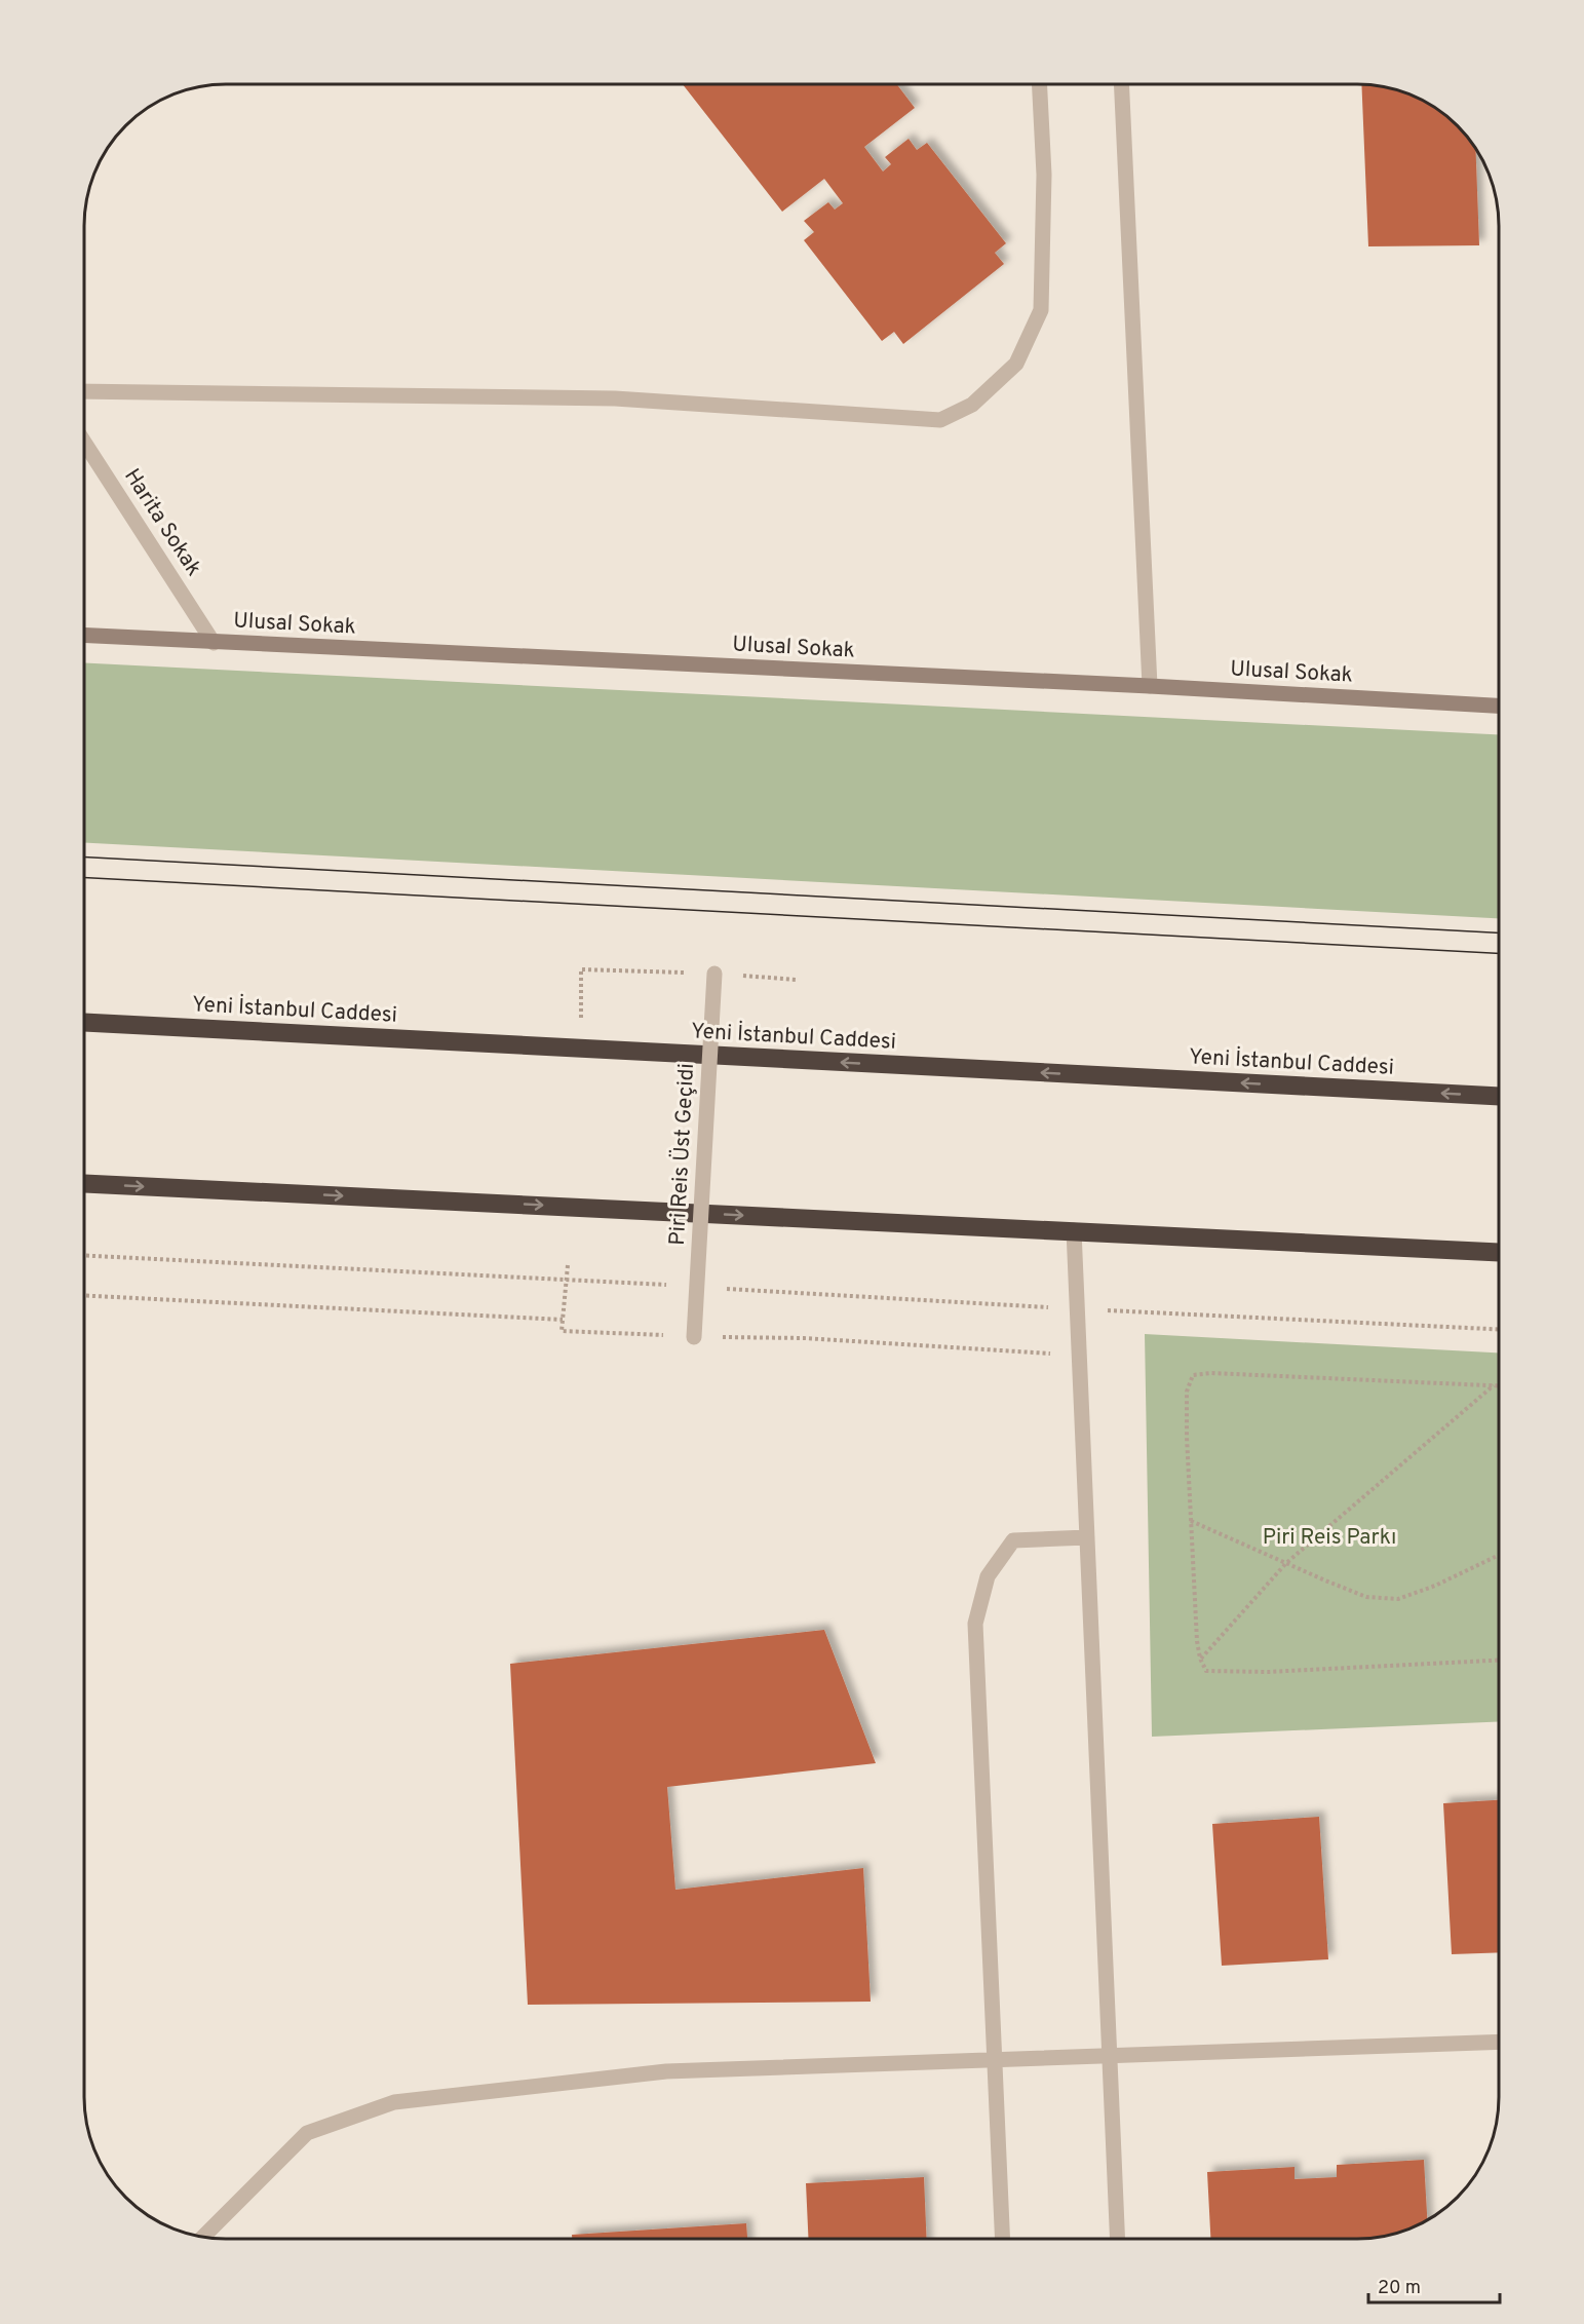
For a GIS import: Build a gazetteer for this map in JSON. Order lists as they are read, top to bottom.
{
  "streets": {
    "highway": ["Yeni İstanbul Caddesi"],
    "street": ["Harita Sokak", "Ulusal Sokak", "Piri Reis Üst Geçidi"]
  },
  "crossings": [
    ["Harita Sokak", "Ulusal Sokak"]
  ],
  "parks": ["Piri Reis Parkı"],
  "scale_bar": "20 m"
}
